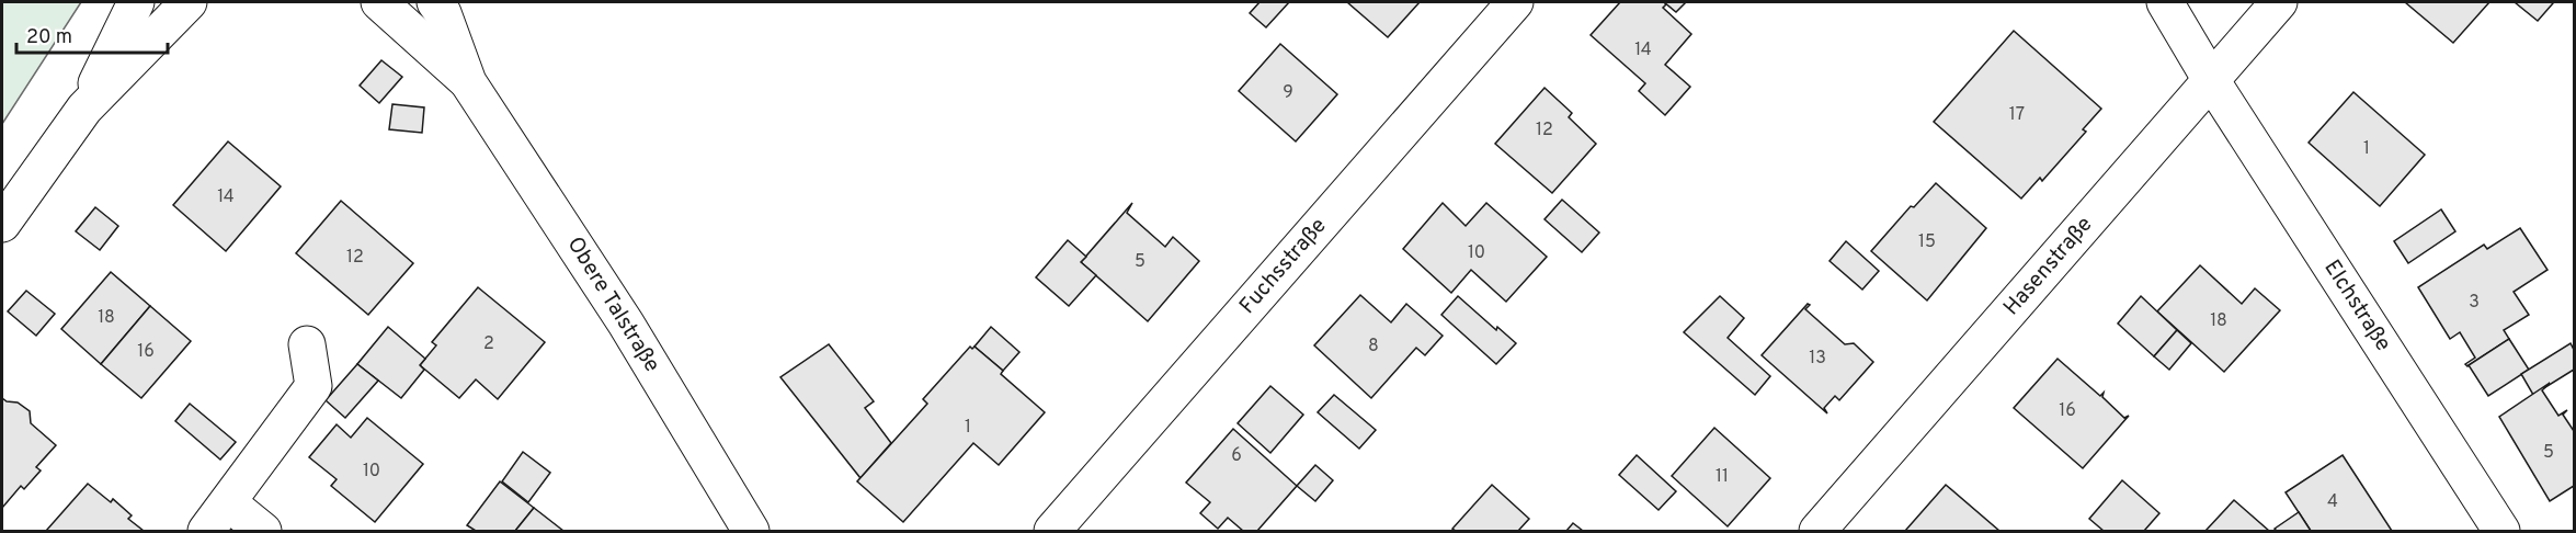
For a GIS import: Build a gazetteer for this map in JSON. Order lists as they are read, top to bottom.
{
  "streets": {
    "street": [
      "Fuchsstraße",
      "Hasenstraße",
      "Obere Talstraße",
      "Elchstraße"
    ]
  },
  "crossings": [
    ["Hasenstraße", "Elchstraße"]
  ],
  "house_numbers": [
    "14",
    "9",
    "17",
    "12",
    "1",
    "14",
    "15",
    "10",
    "12",
    "5",
    "3",
    "18",
    "18",
    "2",
    "8",
    "16",
    "13",
    "16",
    "1",
    "5",
    "6",
    "10",
    "11",
    "4"
  ],
  "scale_bar": "20 m"
}
